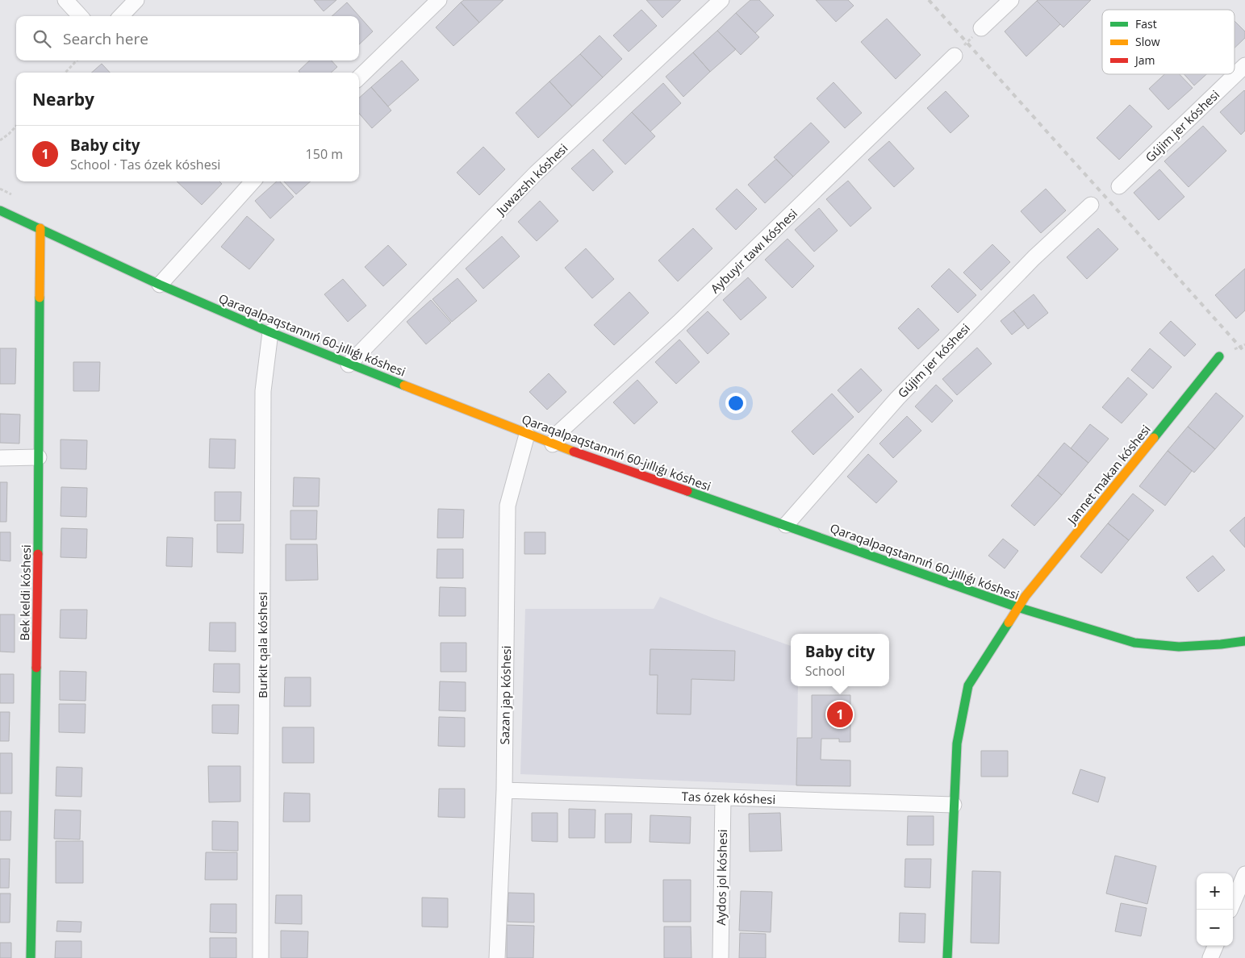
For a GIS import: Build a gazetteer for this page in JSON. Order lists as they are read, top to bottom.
{
  "streets": {
    "street": [
      "Gújim jer kóshesi",
      "Juwazshı kóshesi",
      "Aybuyir tawı kóshesi",
      "Qaraqalpaqstannıń 60-jıllıǵı kóshesi",
      "Jannet makan kóshesi",
      "Bek keldi kóshesi",
      "Burkit qala kóshesi",
      "Sazan jap kóshesi",
      "Tas ózek kóshesi",
      "Aydos jol kóshesi"
    ]
  },
  "crossings": [
    ["Gújim jer kóshesi", "Qaraqalpaqstannıń 60-jıllıǵı kóshesi"],
    ["Juwazshı kóshesi", "Qaraqalpaqstannıń 60-jıllıǵı kóshesi"],
    ["Aybuyir tawı kóshesi", "Qaraqalpaqstannıń 60-jıllıǵı kóshesi"],
    ["Qaraqalpaqstannıń 60-jıllıǵı kóshesi", "Jannet makan kóshesi"],
    ["Qaraqalpaqstannıń 60-jıllıǵı kóshesi", "Bek keldi kóshesi"],
    ["Qaraqalpaqstannıń 60-jıllıǵı kóshesi", "Burkit qala kóshesi"],
    ["Qaraqalpaqstannıń 60-jıllıǵı kóshesi", "Sazan jap kóshesi"],
    ["Sazan jap kóshesi", "Tas ózek kóshesi"],
    ["Tas ózek kóshesi", "Aydos jol kóshesi"]
  ],
  "legend": ["Fast", "Slow", "Jam"],
  "page": {
    "search": "Search here",
    "heading": "Nearby",
    "list": [
      {
        "mark": "1",
        "name": "Baby city",
        "note": "School · Tas ózek kóshesi",
        "value": "150 m"
      }
    ],
    "popup": ["Baby city", "School"],
    "pins": "1",
    "map_buttons": ["+", "−"]
  }
}
